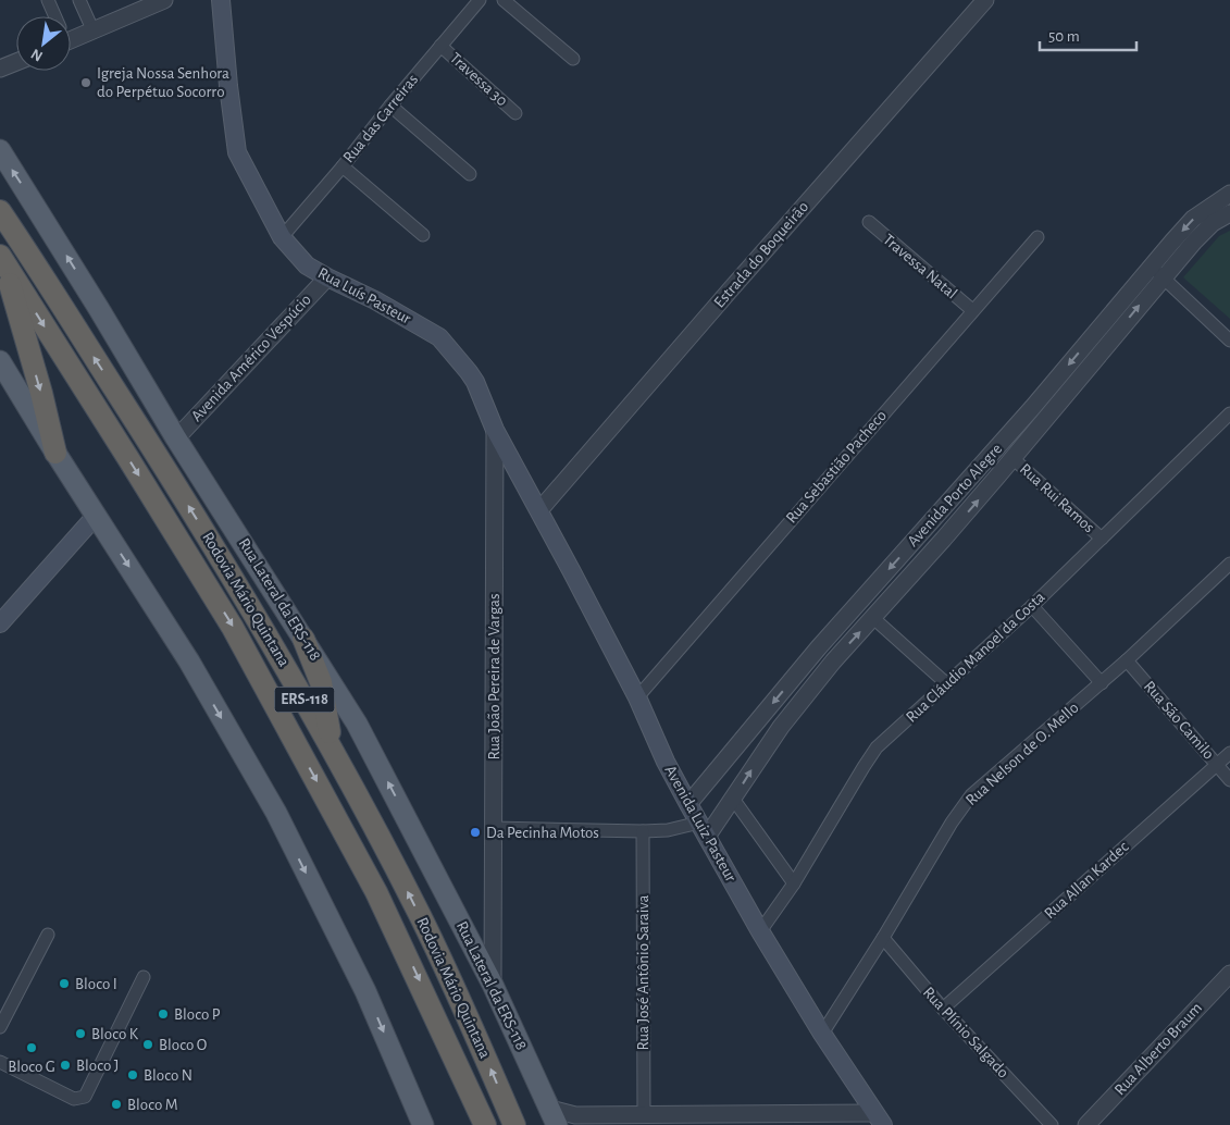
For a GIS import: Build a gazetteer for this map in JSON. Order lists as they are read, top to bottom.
{
  "streets": {
    "highway": ["Rodovia Mário Quintana", "ERS-118"],
    "main road": ["Rua Luís Pasteur", "Rua Lateral da ERS-118", "Avenida Luiz Pasteur"],
    "street": [
      "Travessa 30",
      "Rua das Carreiras",
      "Estrada do Boqueirão",
      "Travessa Natal",
      "Avenida Américo Vespúcio",
      "Rua Sebastião Pacheco",
      "Avenida Porto Alegre",
      "Rua Rui Ramos",
      "Rua Cláudio Manoel da Costa",
      "Rua João Pereira de Vargas",
      "Rua São Camilo",
      "Rua Nelson de O. Mello",
      "Rua Allan Kardec",
      "Rua José Antônio Saraiva",
      "Rua Plínio Salgado",
      "Rua Alberto Braum"
    ]
  },
  "crossings": [
    ["Travessa 30", "Rua das Carreiras"],
    ["Rua das Carreiras", "Rua Luís Pasteur"],
    ["Estrada do Boqueirão", "Rua Luís Pasteur"],
    ["Estrada do Boqueirão", "Avenida Luiz Pasteur"],
    ["Travessa Natal", "Rua Sebastião Pacheco"],
    ["Rua Luís Pasteur", "Avenida Américo Vespúcio"],
    ["Rua Luís Pasteur", "Rua João Pereira de Vargas"],
    ["Rua Luís Pasteur", "Avenida Luiz Pasteur"],
    ["Avenida Américo Vespúcio", "Rua Lateral da ERS-118"],
    ["Rua Sebastião Pacheco", "Avenida Luiz Pasteur"],
    ["Avenida Porto Alegre", "Rua Rui Ramos"],
    ["Avenida Porto Alegre", "Avenida Luiz Pasteur"],
    ["Rua Rui Ramos", "Rua Cláudio Manoel da Costa"],
    ["Rua Lateral da ERS-118", "Rua João Pereira de Vargas"],
    ["Rua Cláudio Manoel da Costa", "Avenida Luiz Pasteur"],
    ["Rua São Camilo", "Rua Nelson de O. Mello"],
    ["Rua São Camilo", "Rua Allan Kardec"],
    ["Rua Nelson de O. Mello", "Avenida Luiz Pasteur"],
    ["Rua Nelson de O. Mello", "Rua Plínio Salgado"],
    ["Rua Allan Kardec", "Rua Plínio Salgado"]
  ],
  "places": [
    "Igreja Nossa Senhora do Perpétuo Socorro",
    "Da Pecinha Motos",
    "Bloco I",
    "Bloco P",
    "Bloco K",
    "Bloco O",
    "Bloco G",
    "Bloco J",
    "Bloco N",
    "Bloco M"
  ],
  "scale_bar": "50 m",
  "north": "bottom left"
}
